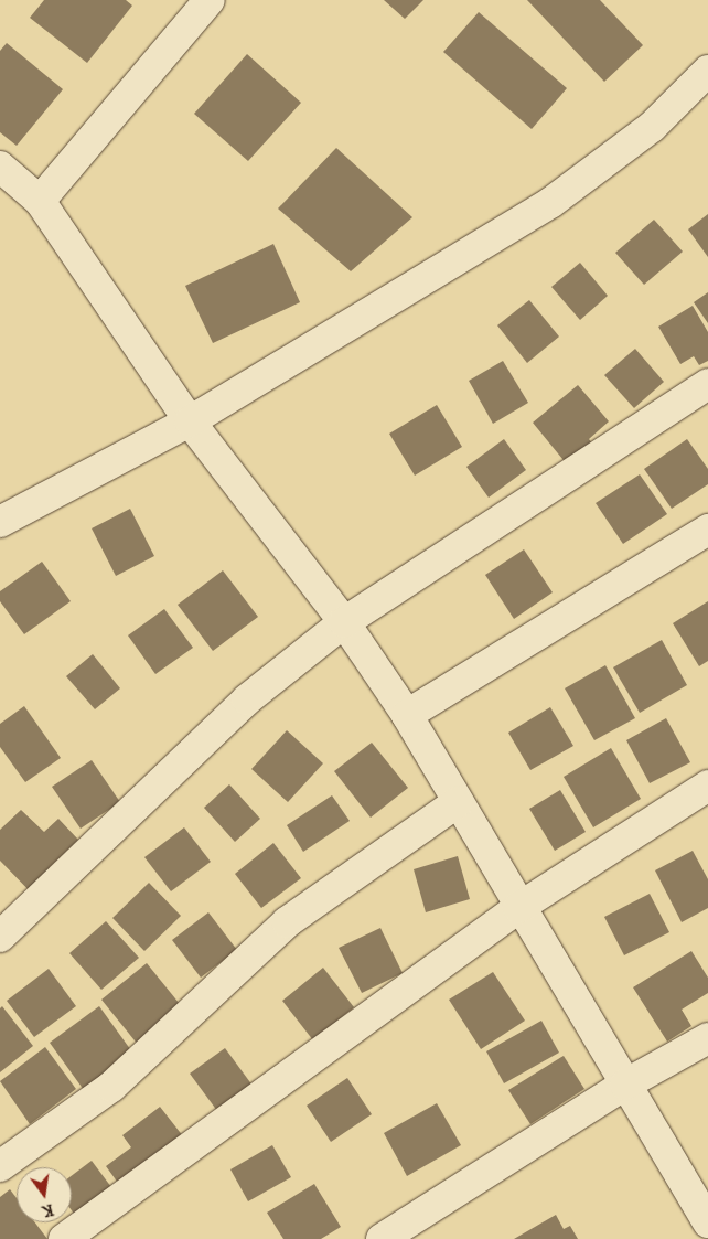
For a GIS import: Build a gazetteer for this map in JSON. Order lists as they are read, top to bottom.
{
  "north": "bottom"
}
